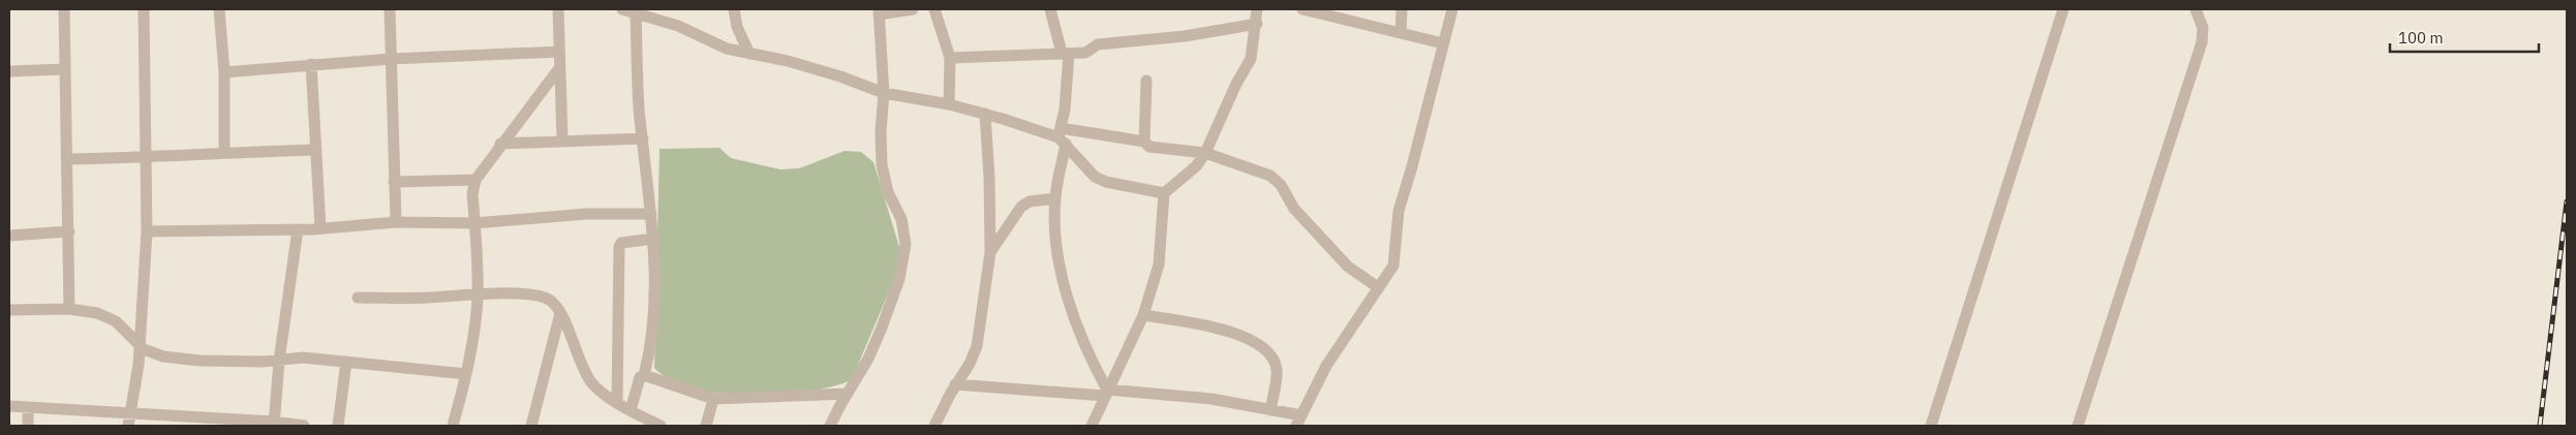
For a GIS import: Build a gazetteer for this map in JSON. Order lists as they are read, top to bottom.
{
  "scale_bar": "100 m"
}
